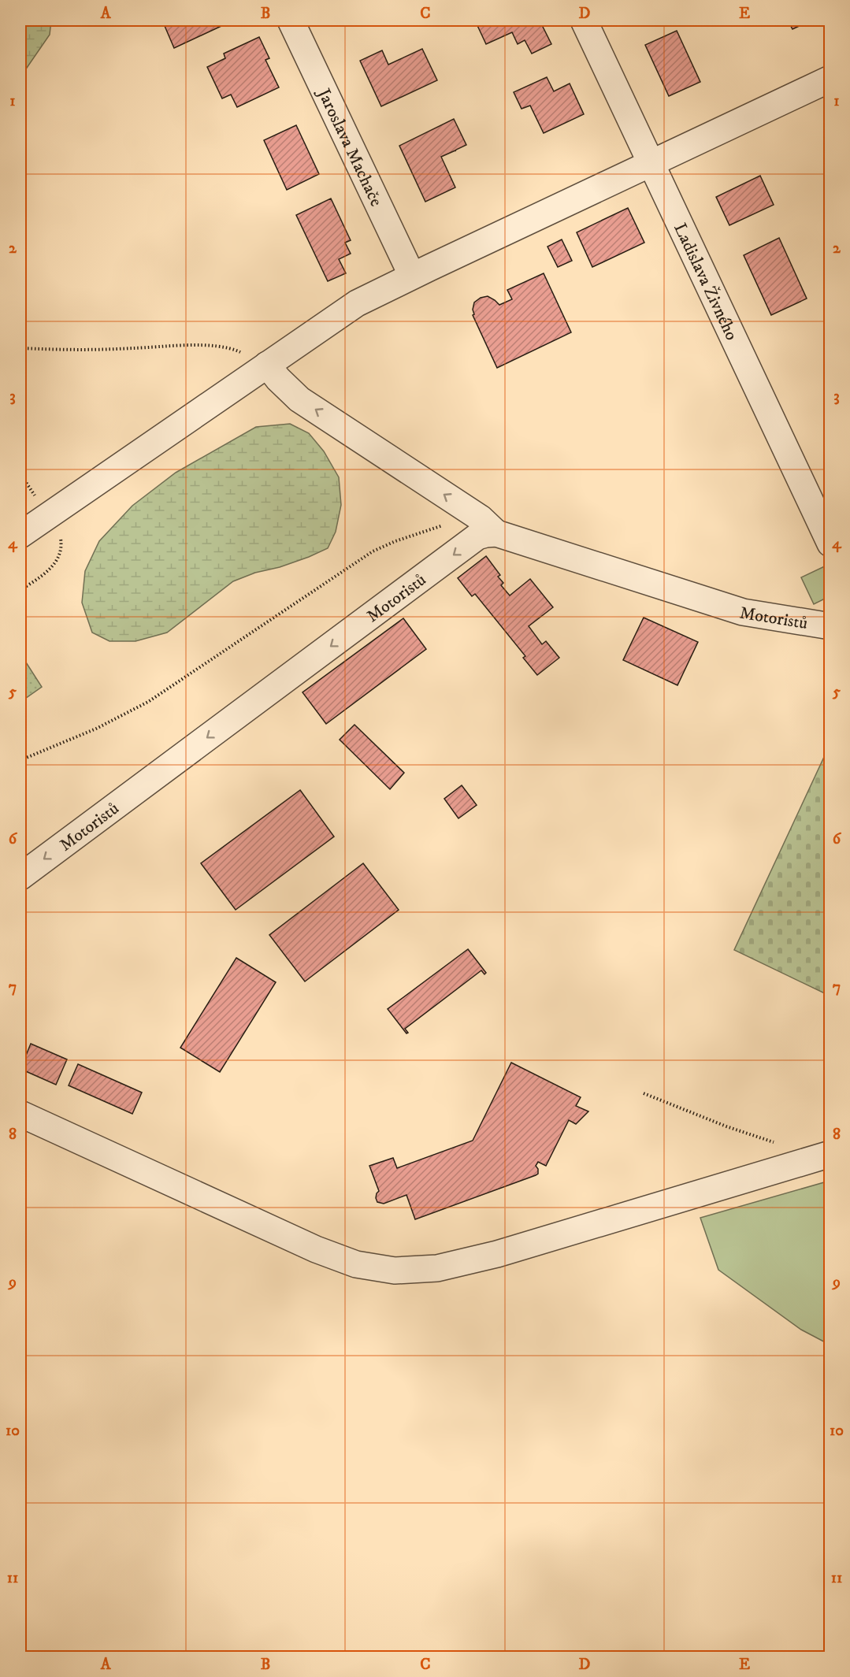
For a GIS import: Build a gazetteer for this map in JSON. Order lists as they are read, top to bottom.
{
  "streets": {
    "street": ["Jaroslava Machače", "Ladislava Živného", "Motoristů"]
  },
  "one_way": ["Motoristů"],
  "grid": {
    "columns": [
      "A",
      "B",
      "C",
      "D",
      "E"
    ],
    "rows": [
      "1",
      "2",
      "3",
      "4",
      "5",
      "6",
      "7",
      "8",
      "9",
      "10",
      "11"
    ]
  }
}
